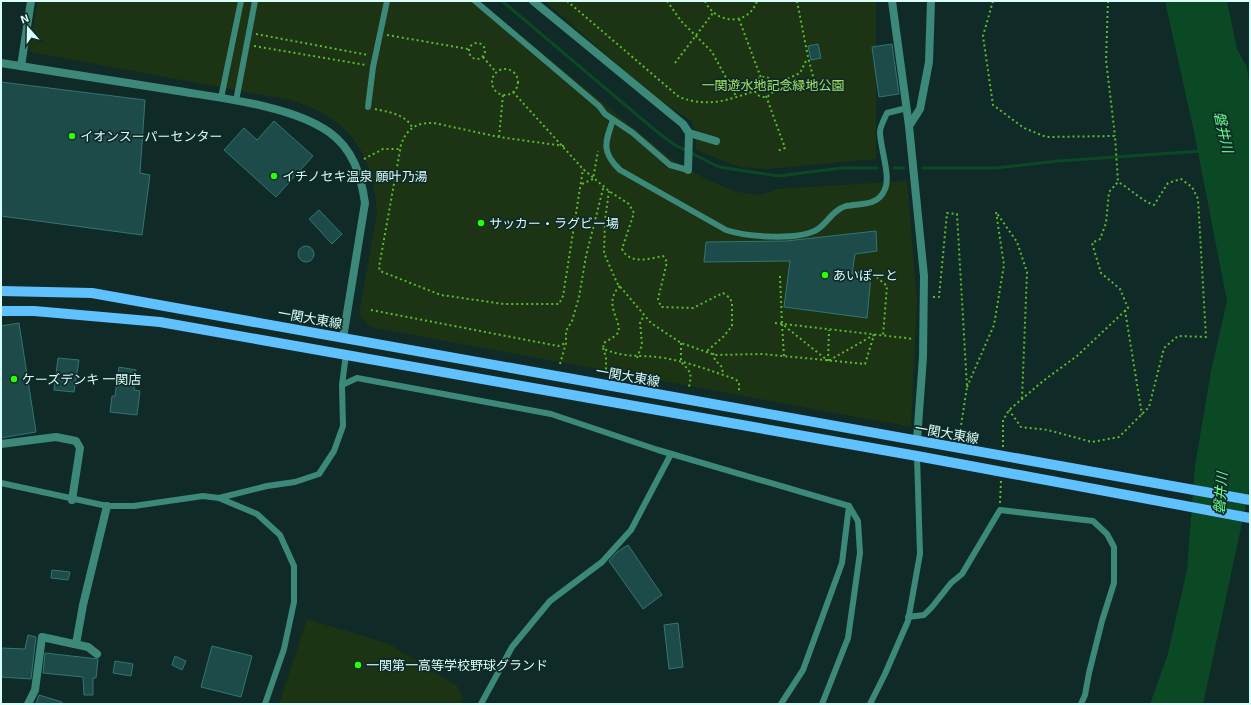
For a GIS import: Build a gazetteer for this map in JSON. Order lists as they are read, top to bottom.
{
  "streets": {
    "main road": ["一関大東線"]
  },
  "water": ["磐井川"],
  "parks": ["一関遊水地記念緑地公園"],
  "places": [
    "イオンスーパーセンター",
    "イチノセキ温泉 願叶乃湯",
    "サッカー・ラグビー場",
    "あいぽーと",
    "ケーズデンキ 一関店",
    "一関第一高等学校野球グランド"
  ],
  "north": "top"
}
